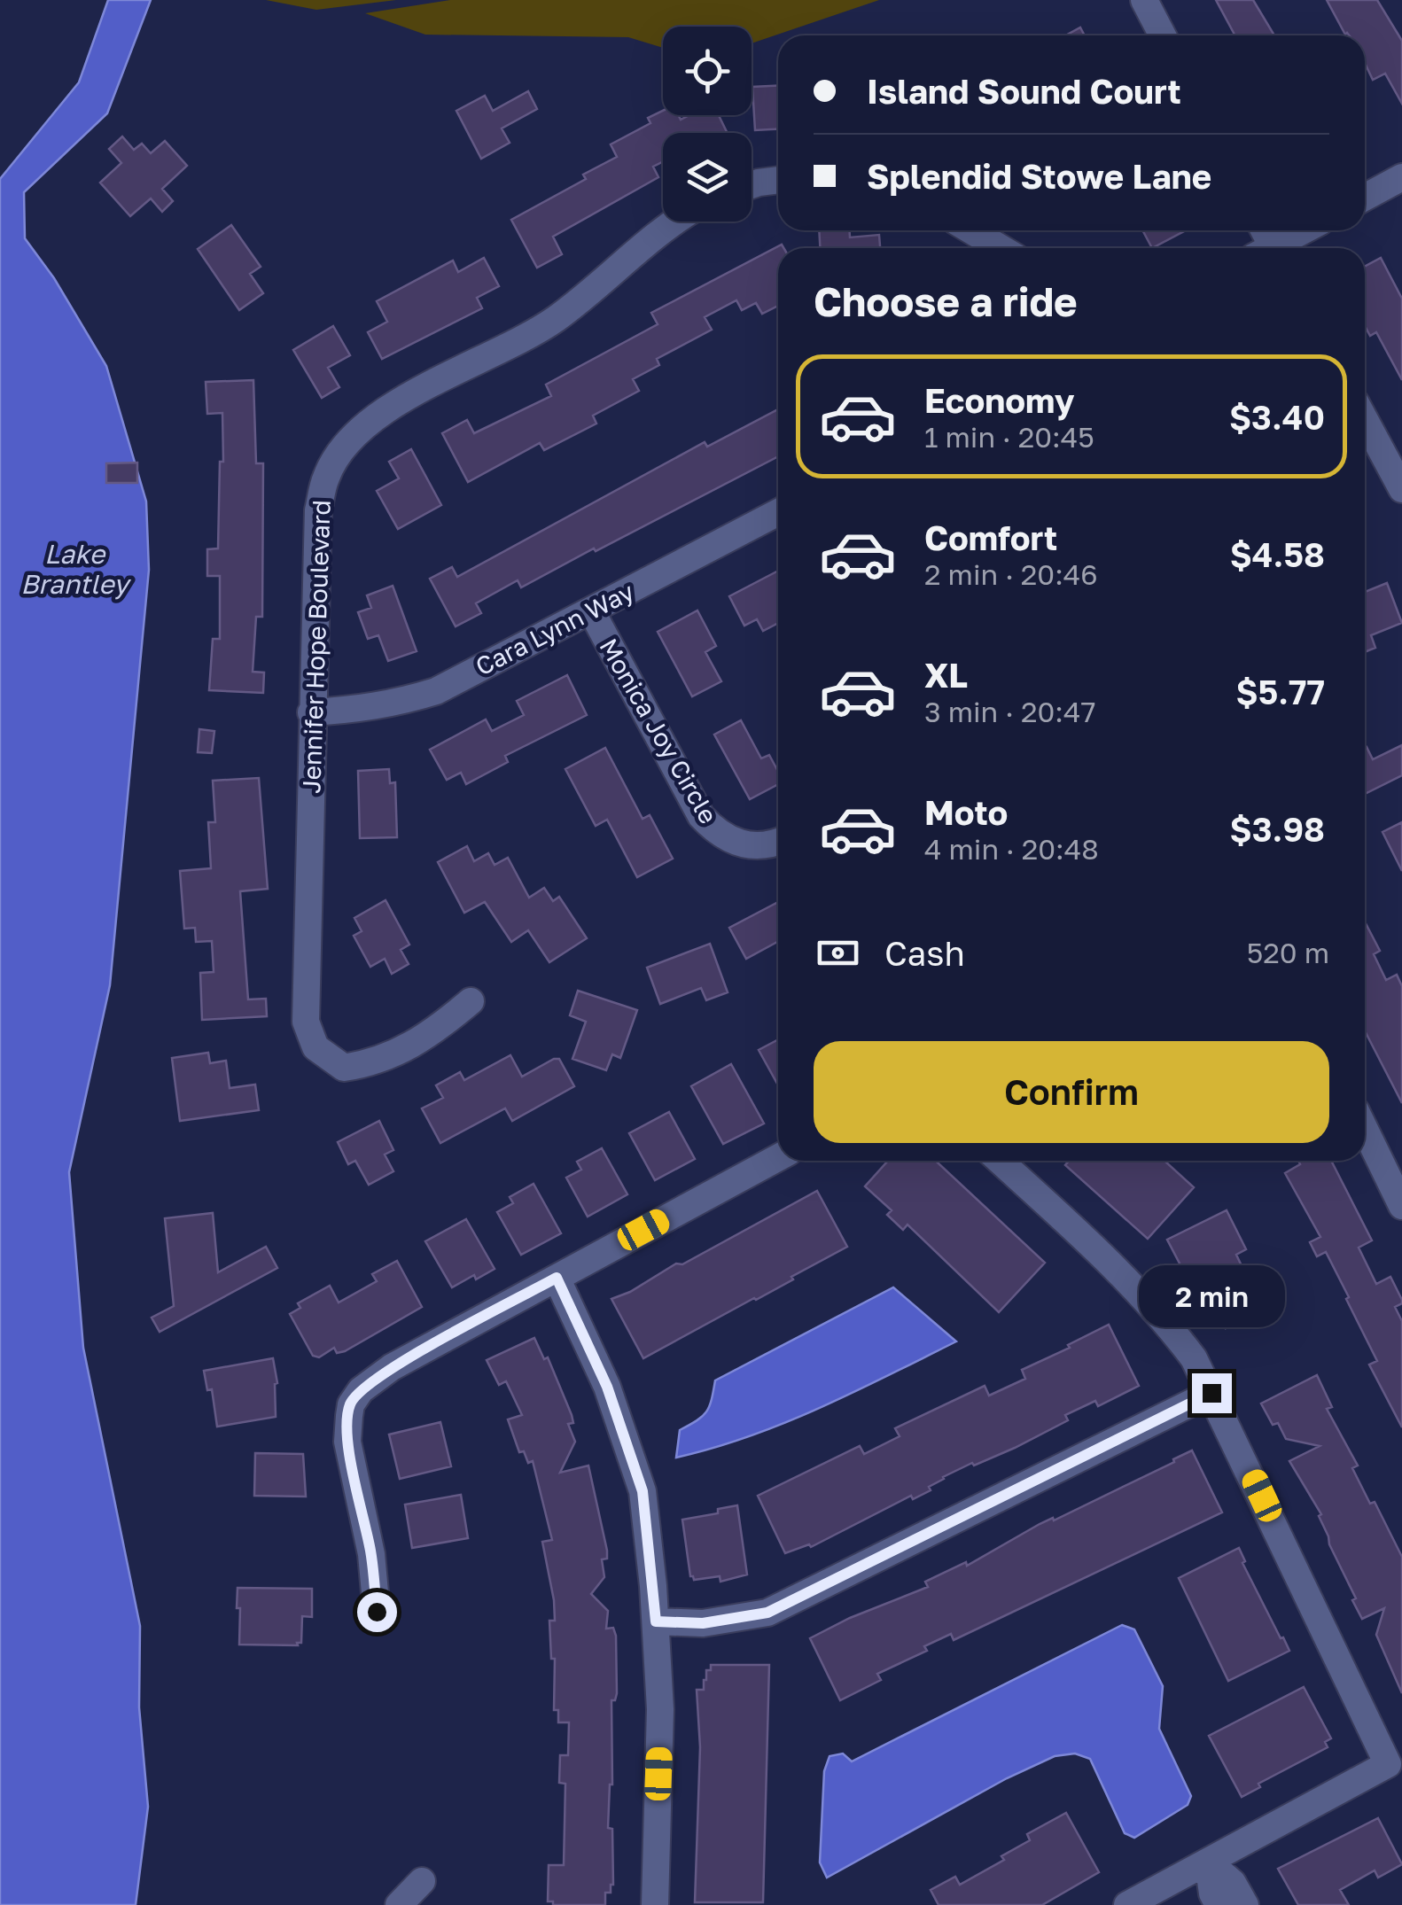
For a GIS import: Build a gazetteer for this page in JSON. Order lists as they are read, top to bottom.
{
  "streets": {
    "street": ["Cara Lynn Way", "Jennifer Hope Boulevard", "Monica Joy Circle"]
  },
  "crossings": [
    ["Cara Lynn Way", "Jennifer Hope Boulevard"],
    ["Cara Lynn Way", "Monica Joy Circle"]
  ],
  "water": ["Lake Brantley"],
  "page": {
    "banner": ["Island Sound Court", "Splendid Stowe Lane"],
    "heading": "Choose a ride",
    "list": [
      {
        "name": "Economy",
        "note": "1 min · 20:45",
        "value": "$3.40"
      },
      {
        "name": "Comfort",
        "note": "2 min · 20:46",
        "value": "$4.58"
      },
      {
        "name": "XL",
        "note": "3 min · 20:47",
        "value": "$5.77"
      },
      {
        "name": "Moto",
        "note": "4 min · 20:48",
        "value": "$3.98"
      }
    ],
    "pay": ["Cash", "520 m"],
    "buttons": "Confirm",
    "bubble": "2 min"
  }
}
